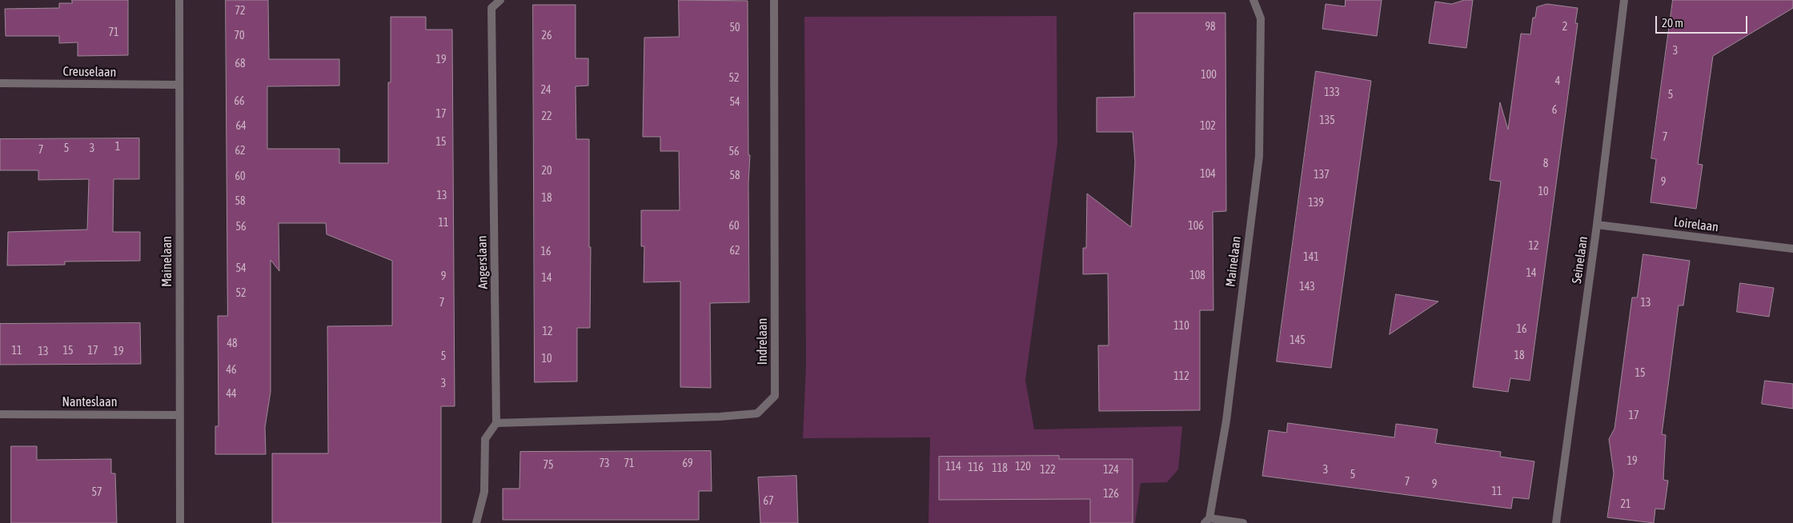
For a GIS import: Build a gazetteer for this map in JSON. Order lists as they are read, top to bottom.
{
  "streets": {
    "street": [
      "Creuselaan",
      "Loirelaan",
      "Seinelaan",
      "Mainelaan",
      "Angerslaan",
      "Indrelaan",
      "Nanteslaan"
    ]
  },
  "crossings": [
    ["Creuselaan", "Mainelaan"],
    ["Loirelaan", "Seinelaan"],
    ["Mainelaan", "Nanteslaan"],
    ["Angerslaan", "Indrelaan"]
  ],
  "house_numbers": [
    "72",
    "98",
    "2",
    "50",
    "71",
    "70",
    "26",
    "3",
    "19",
    "68",
    "100",
    "52",
    "4",
    "24",
    "133",
    "5",
    "66",
    "54",
    "6",
    "17",
    "22",
    "135",
    "64",
    "102",
    "7",
    "15",
    "1",
    "5",
    "3",
    "7",
    "62",
    "56",
    "8",
    "20",
    "104",
    "137",
    "58",
    "60",
    "9",
    "10",
    "13",
    "18",
    "58",
    "139",
    "11",
    "60",
    "106",
    "56",
    "12",
    "62",
    "16",
    "141",
    "54",
    "14",
    "108",
    "9",
    "14",
    "143",
    "52",
    "7",
    "13",
    "110",
    "16",
    "12",
    "145",
    "48",
    "11",
    "15",
    "17",
    "13",
    "19",
    "18",
    "5",
    "10",
    "46",
    "15",
    "112",
    "3",
    "44",
    "17",
    "19",
    "73",
    "71",
    "69",
    "75",
    "114",
    "120",
    "116",
    "118",
    "122",
    "124",
    "3",
    "5",
    "7",
    "9",
    "11",
    "57",
    "126",
    "67",
    "21"
  ],
  "scale_bar": "20 m"
}
